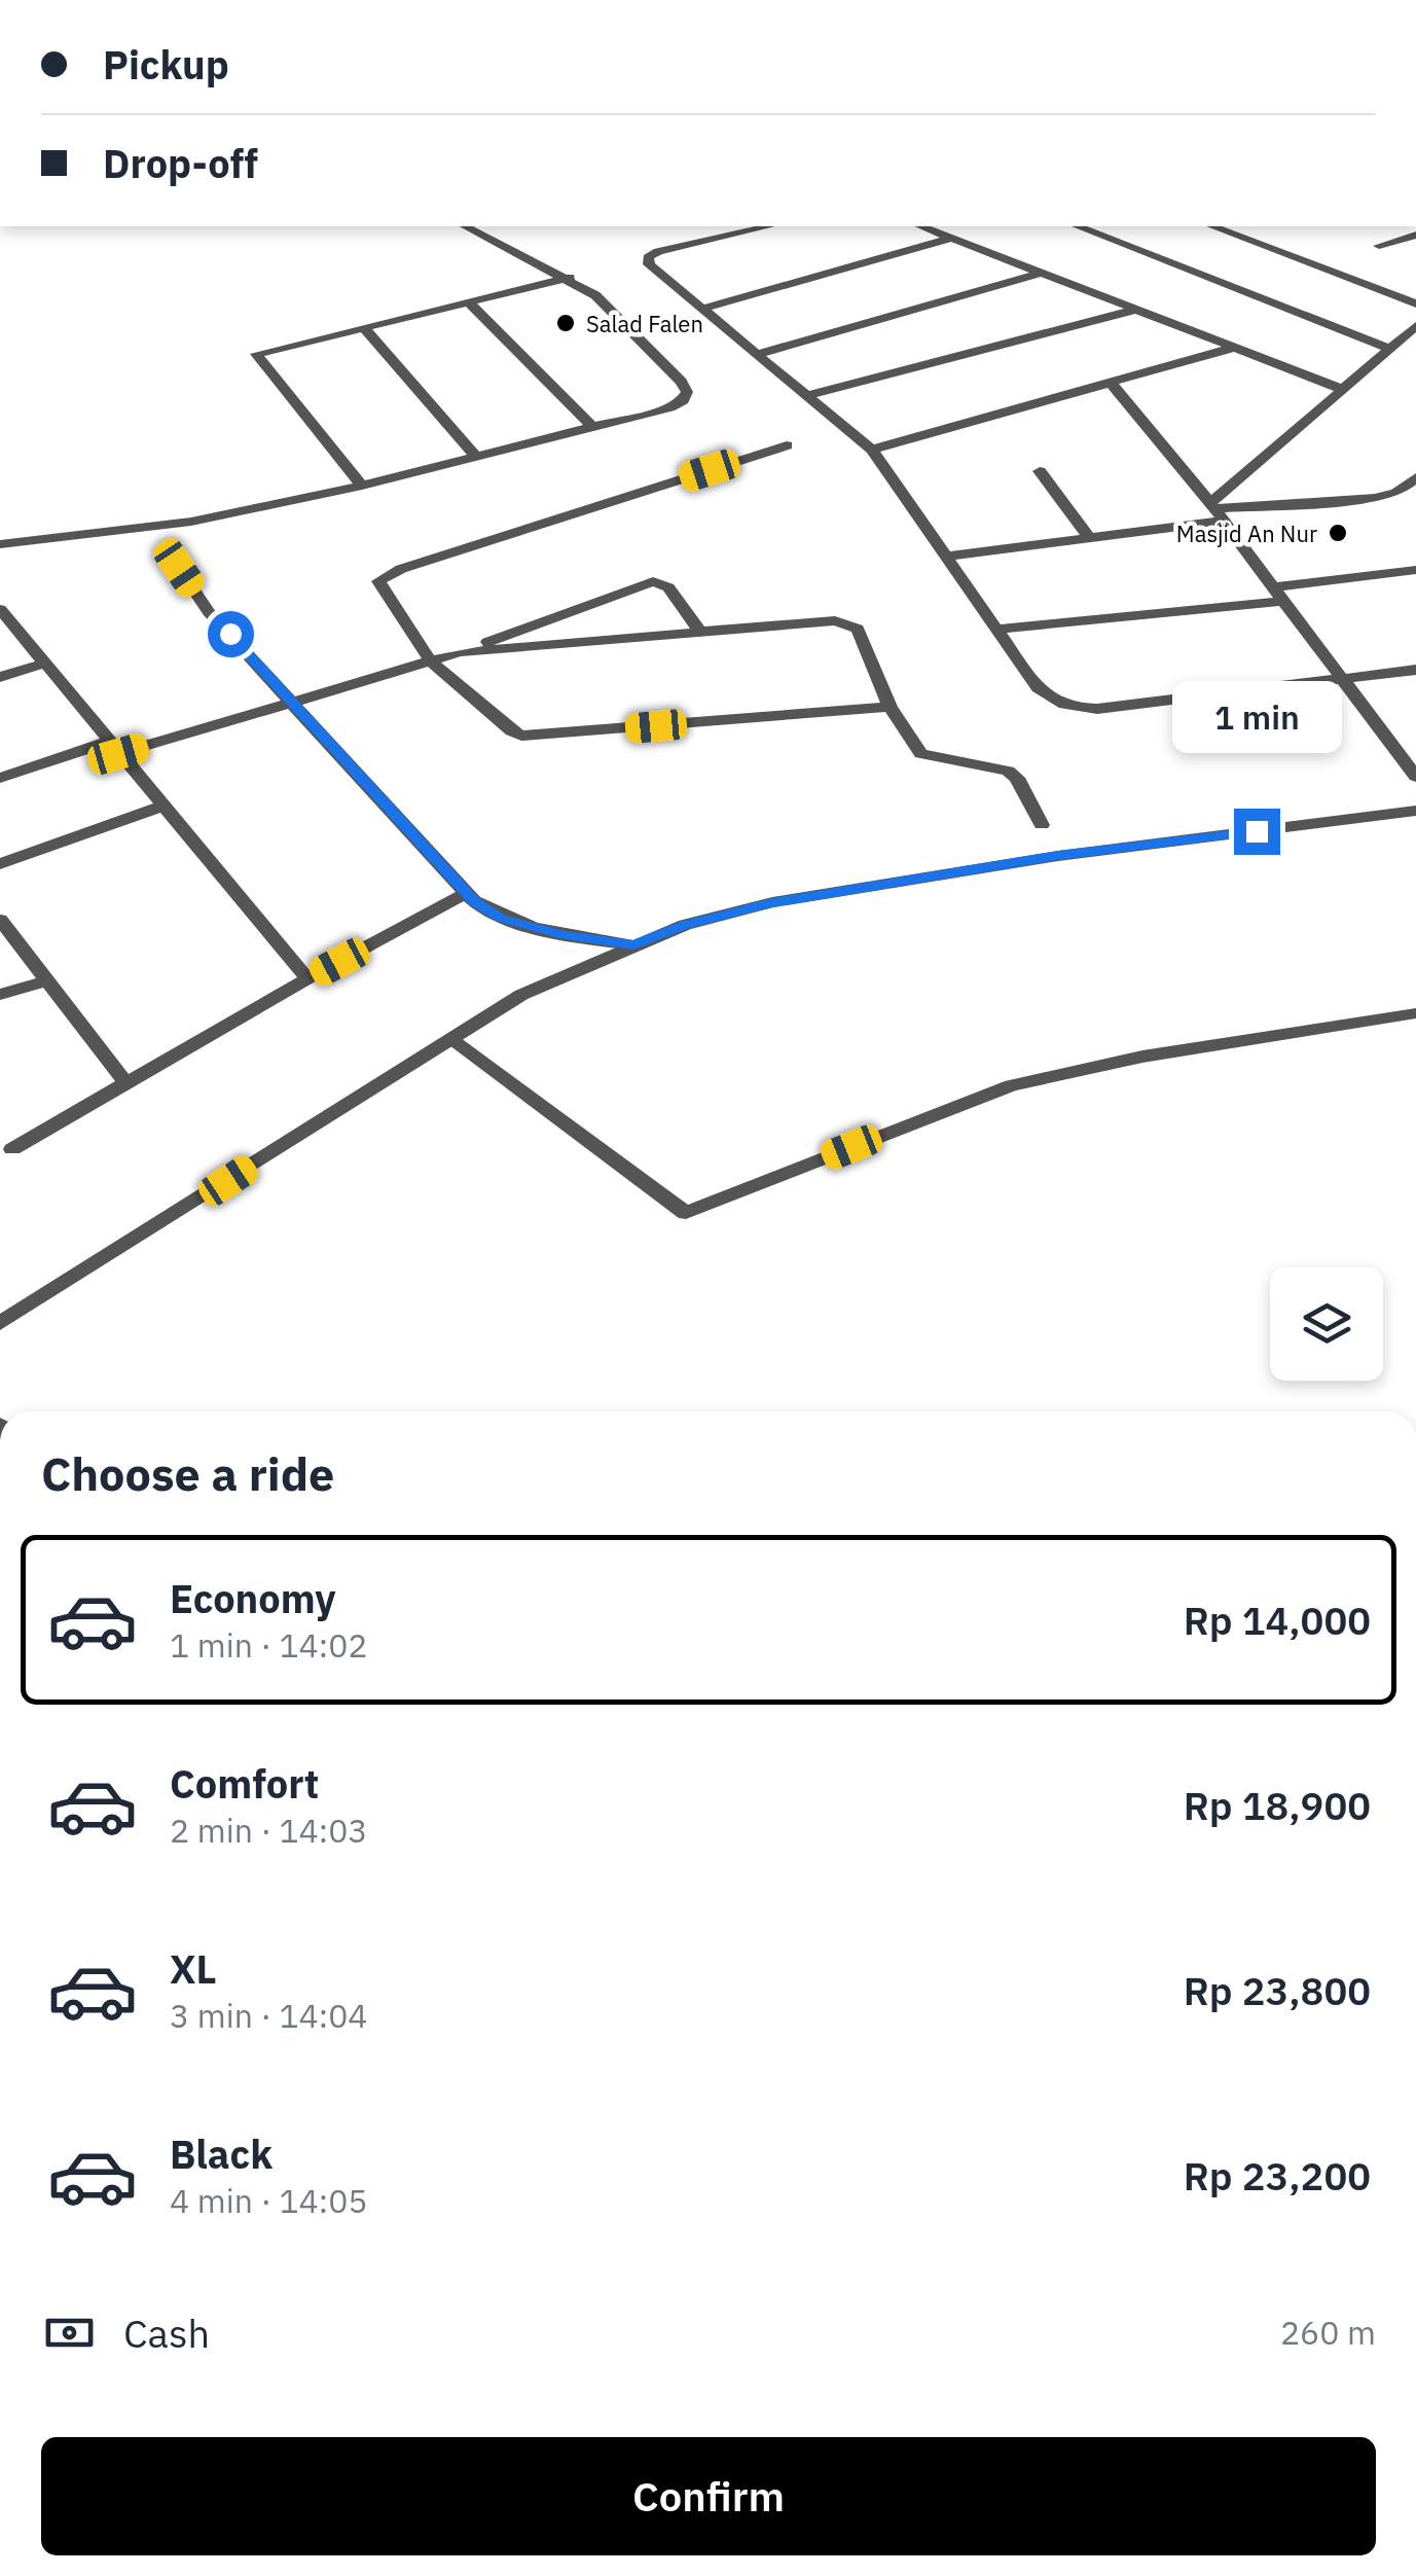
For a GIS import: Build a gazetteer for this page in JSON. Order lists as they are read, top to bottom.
{
  "places": ["Salad Falen", "Masjid An Nur"],
  "page": {
    "banner": ["Pickup", "Drop-off"],
    "bubble": "1 min",
    "heading": "Choose a ride",
    "list": [
      {
        "name": "Economy",
        "note": "1 min · 14:02",
        "value": "Rp 14,000"
      },
      {
        "name": "Comfort",
        "note": "2 min · 14:03",
        "value": "Rp 18,900"
      },
      {
        "name": "XL",
        "note": "3 min · 14:04",
        "value": "Rp 23,800"
      },
      {
        "name": "Black",
        "note": "4 min · 14:05",
        "value": "Rp 23,200"
      }
    ],
    "pay": ["Cash", "260 m"],
    "buttons": "Confirm"
  }
}
